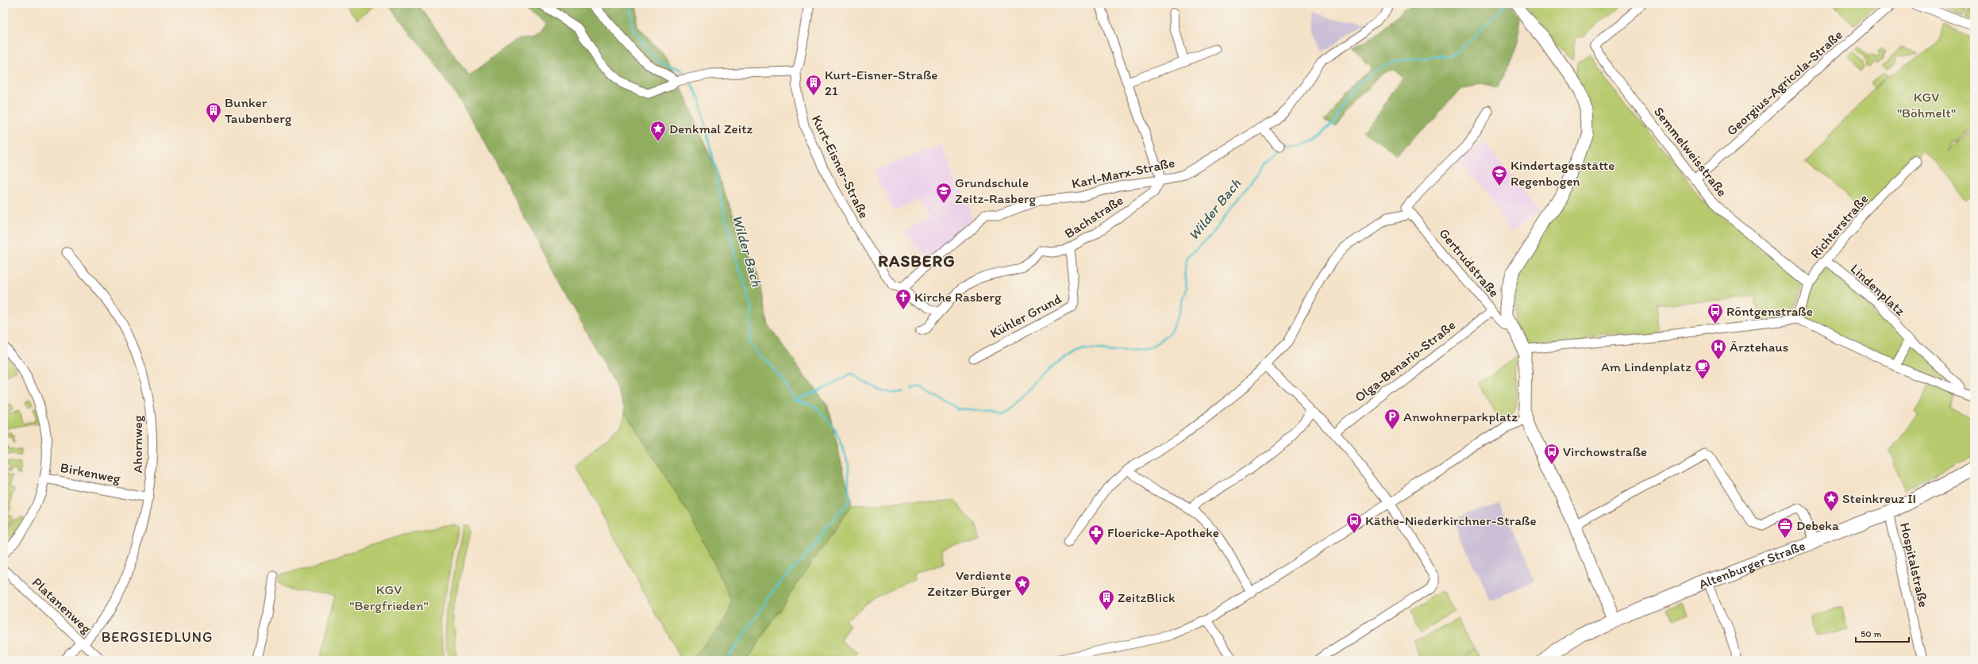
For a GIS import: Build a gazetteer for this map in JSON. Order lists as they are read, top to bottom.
{
  "streets": {
    "main road": ["Altenburger Straße"],
    "street": [
      "Georgius-Agricola-Straße",
      "Semmelweisstraße",
      "Kurt-Eisner-Straße",
      "Karl-Marx-Straße",
      "Bachstraße",
      "Richterstraße",
      "Gertrudstraße",
      "Lindenplatz",
      "Kühler Grund",
      "Olga-Benario-Straße",
      "Ahornweg",
      "Birkenweg",
      "Hospitalstraße",
      "Platanenweg"
    ]
  },
  "crossings": [
    ["Georgius-Agricola-Straße", "Semmelweisstraße"],
    ["Semmelweisstraße", "Richterstraße"],
    ["Kurt-Eisner-Straße", "Karl-Marx-Straße"],
    ["Karl-Marx-Straße", "Bachstraße"],
    ["Bachstraße", "Kühler Grund"],
    ["Richterstraße", "Lindenplatz"],
    ["Gertrudstraße", "Olga-Benario-Straße"],
    ["Ahornweg", "Birkenweg"],
    ["Ahornweg", "Platanenweg"],
    ["Altenburger Straße", "Hospitalstraße"]
  ],
  "districts": ["RASBERG", "BERGSIEDLUNG"],
  "water": ["Wilder Bach"],
  "parks": ["KGV \"Böhmelt\"", "KGV \"Bergfrieden\""],
  "places": {
    "building": ["Kurt-Eisner-Straße 21", "Bunker Taubenberg", "ZeitzBlick"],
    "place": ["Denkmal Zeitz", "Steinkreuz II", "Verdiente Zeitzer Bürger"],
    "school or university": ["Kindertagesstätte Regenbogen", "Grundschule Zeitz-Rasberg"],
    "church": ["Kirche Rasberg"],
    "bus stop": ["Röntgenstraße", "Virchowstraße", "Käthe-Niederkirchner-Straße"],
    "hospital": ["Ärztehaus"],
    "cafe": ["Am Lindenplatz"],
    "parking": ["Anwohnerparkplatz"],
    "office": ["Debeka"],
    "pharmacy": ["Floericke-Apotheke"]
  },
  "scale_bar": "50 m"
}
